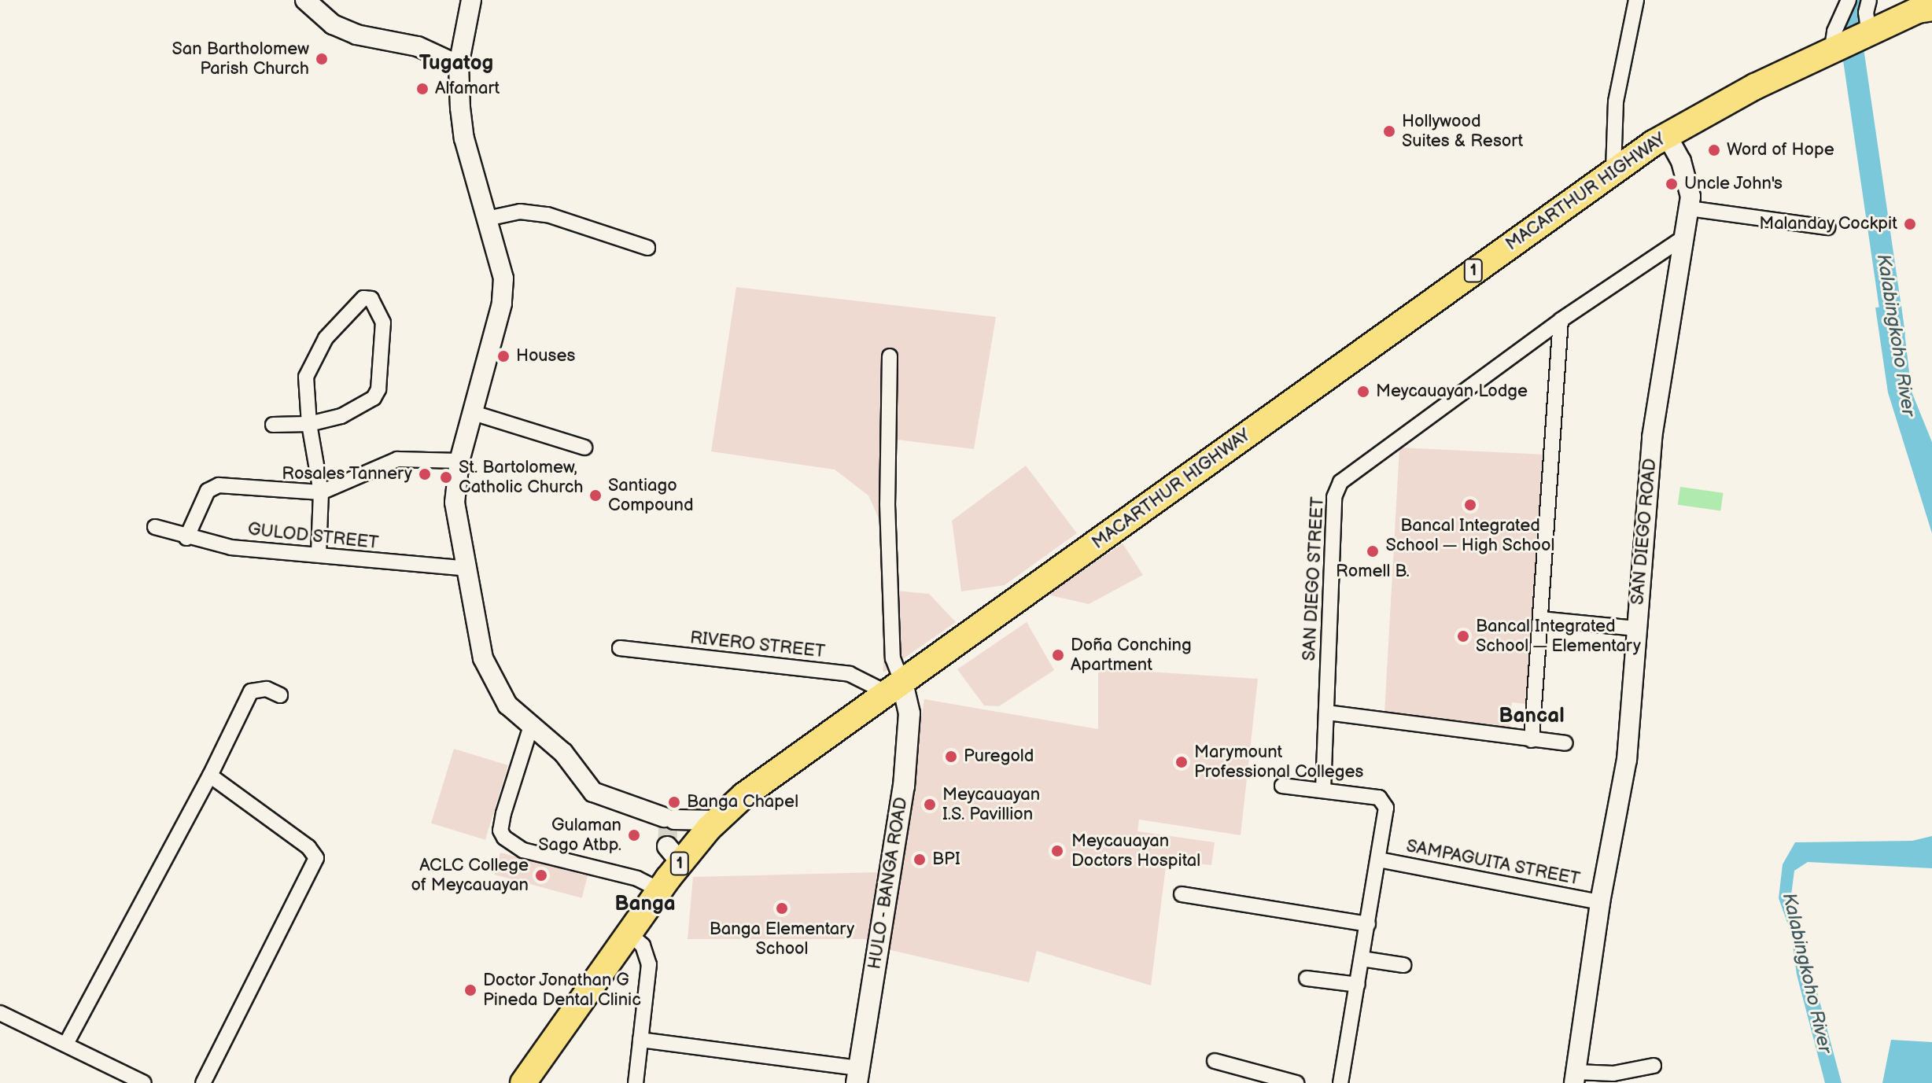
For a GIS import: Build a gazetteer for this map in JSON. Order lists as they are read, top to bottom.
{
  "streets": {
    "highway": ["MACARTHUR HIGHWAY", "1"],
    "main road": ["HULO - BANGA ROAD"],
    "street": [
      "SAN DIEGO ROAD",
      "GULOD STREET",
      "SAN DIEGO STREET",
      "RIVERO STREET",
      "SAMPAGUITA STREET"
    ]
  },
  "crossings": [
    ["MACARTHUR HIGHWAY", "SAN DIEGO ROAD"],
    ["MACARTHUR HIGHWAY", "RIVERO STREET"],
    ["MACARTHUR HIGHWAY", "HULO - BANGA ROAD"],
    ["SAN DIEGO ROAD", "SAN DIEGO STREET"],
    ["SAN DIEGO ROAD", "SAMPAGUITA STREET"],
    ["RIVERO STREET", "HULO - BANGA ROAD"]
  ],
  "districts": ["Tugatog", "Bancal", "Banga"],
  "water": ["Kalabingkoho River"],
  "places": [
    "San Bartholomew Parish Church",
    "Alfamart",
    "Hollywood Suites & Resort",
    "Word of Hope",
    "Uncle John's",
    "Malanday Cockpit",
    "Houses",
    "Meycauayan Lodge",
    "Rosales Tannery",
    "St. Bartolomew, Catholic Church",
    "Santiago Compound",
    "Bancal Integrated School — High School",
    "Romell B.",
    "Bancal Integrated School — Elementary",
    "Doña Conching Apartment",
    "Puregold",
    "Marymount Professional Colleges",
    "Banga Chapel",
    "Meycauayan I.S. Pavillion",
    "Gulaman Sago Atbp.",
    "Meycauayan Doctors Hospital",
    "BPI",
    "ACLC College of Meycauayan",
    "Banga Elementary School",
    "Doctor Jonathan G Pineda Dental Clinic"
  ]
}
